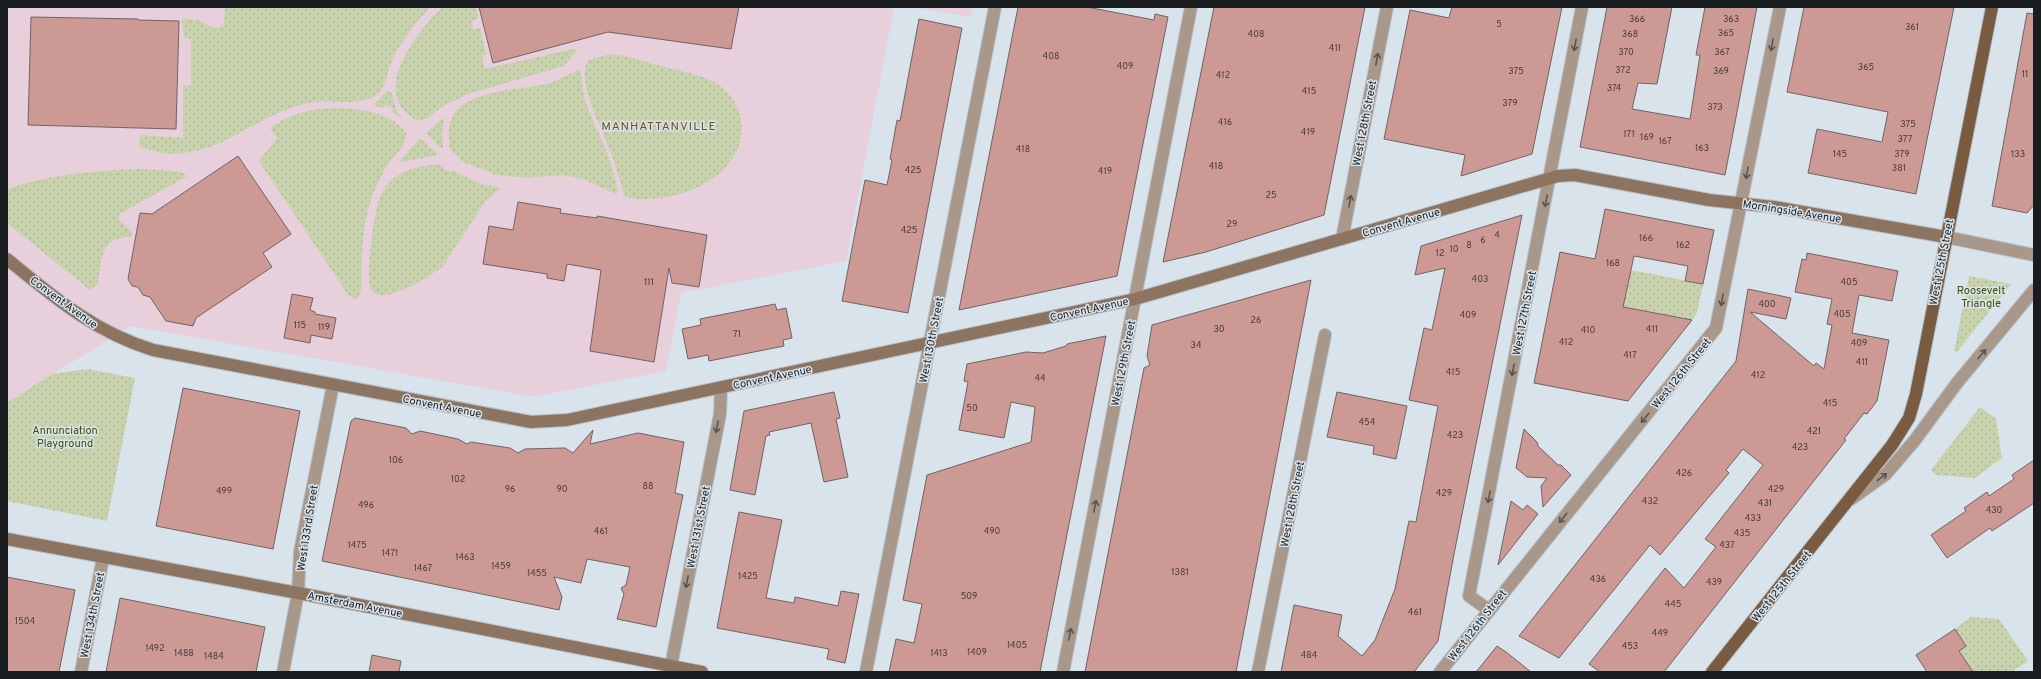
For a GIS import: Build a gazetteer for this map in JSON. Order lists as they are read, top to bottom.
{
  "streets": {
    "main road": ["West 125th Street"],
    "street": [
      "West 128th Street",
      "Morningside Avenue",
      "Convent Avenue",
      "West 127th Street",
      "West 130th Street",
      "West 129th Street",
      "West 126th Street",
      "West 131st Street",
      "West 133rd Street",
      "Amsterdam Avenue",
      "West 134th Street"
    ]
  },
  "crossings": [
    ["West 128th Street", "Convent Avenue"],
    ["Morningside Avenue", "Convent Avenue"],
    ["Morningside Avenue", "West 125th Street"],
    ["Morningside Avenue", "West 127th Street"],
    ["Morningside Avenue", "West 126th Street"],
    ["Convent Avenue", "West 127th Street"],
    ["Convent Avenue", "West 130th Street"],
    ["Convent Avenue", "West 129th Street"],
    ["Convent Avenue", "West 131st Street"],
    ["Convent Avenue", "West 133rd Street"],
    ["West 127th Street", "West 126th Street"],
    ["West 131st Street", "Amsterdam Avenue"],
    ["West 133rd Street", "Amsterdam Avenue"],
    ["Amsterdam Avenue", "West 134th Street"]
  ],
  "one_way": [
    "West 128th Street",
    "West 127th Street",
    "West 129th Street",
    "West 126th Street",
    "West 131st Street"
  ],
  "districts": ["MANHATTANVILLE"],
  "parks": ["Roosevelt Triangle", "Annunciation Playground"],
  "house_numbers": [
    "366",
    "363",
    "5",
    "361",
    "365",
    "408",
    "368",
    "411",
    "370",
    "367",
    "408",
    "409",
    "365",
    "372",
    "375",
    "369",
    "11",
    "412",
    "374",
    "415",
    "379",
    "373",
    "416",
    "375",
    "419",
    "171",
    "169",
    "377",
    "167",
    "163",
    "418",
    "145",
    "379",
    "133",
    "418",
    "381",
    "425",
    "419",
    "25",
    "29",
    "425",
    "4",
    "166",
    "6",
    "8",
    "162",
    "10",
    "12",
    "168",
    "403",
    "111",
    "405",
    "400",
    "405",
    "409",
    "26",
    "115",
    "119",
    "30",
    "411",
    "410",
    "71",
    "412",
    "409",
    "34",
    "417",
    "411",
    "415",
    "412",
    "44",
    "415",
    "50",
    "454",
    "421",
    "423",
    "423",
    "106",
    "426",
    "102",
    "88",
    "96",
    "90",
    "429",
    "499",
    "429",
    "432",
    "431",
    "496",
    "430",
    "433",
    "461",
    "490",
    "435",
    "1475",
    "437",
    "1471",
    "1463",
    "1459",
    "1467",
    "1381",
    "1455",
    "1425",
    "436",
    "439",
    "509",
    "445",
    "461",
    "1504",
    "449",
    "1405",
    "453",
    "1492",
    "1409",
    "1488",
    "1413",
    "484",
    "1484"
  ]
}
